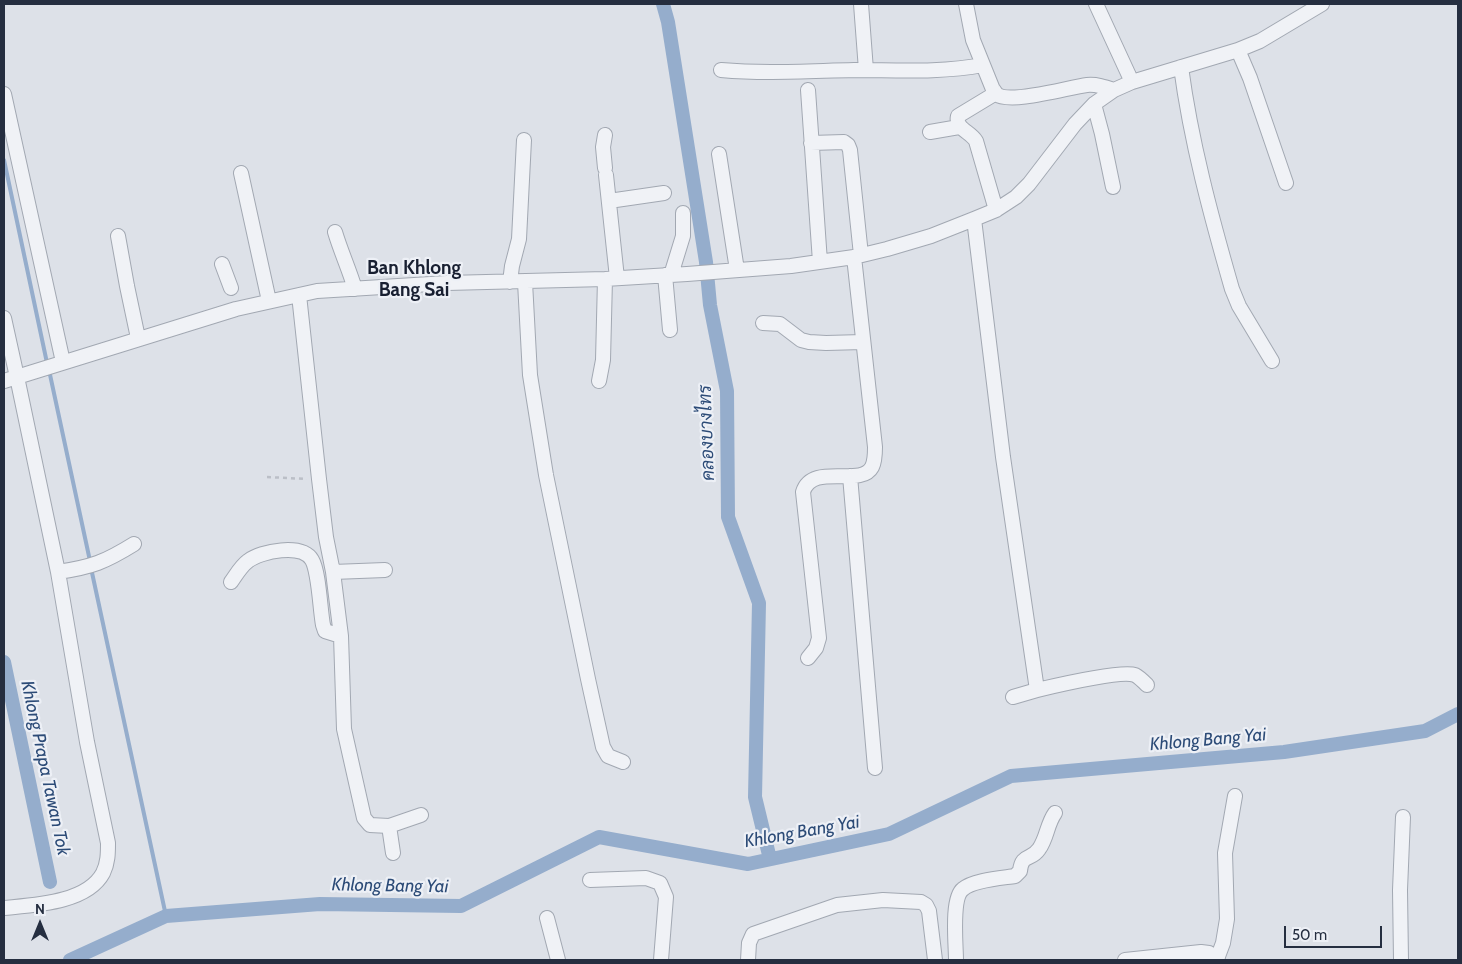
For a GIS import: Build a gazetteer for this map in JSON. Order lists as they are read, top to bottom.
{
  "districts": ["Ban Khlong Bang Sai"],
  "water": ["คลองบางไทร", "Khlong Bang Yai", "Khlong Prapa Tawan Tok"],
  "scale_bar": "50 m",
  "north": "top"
}
